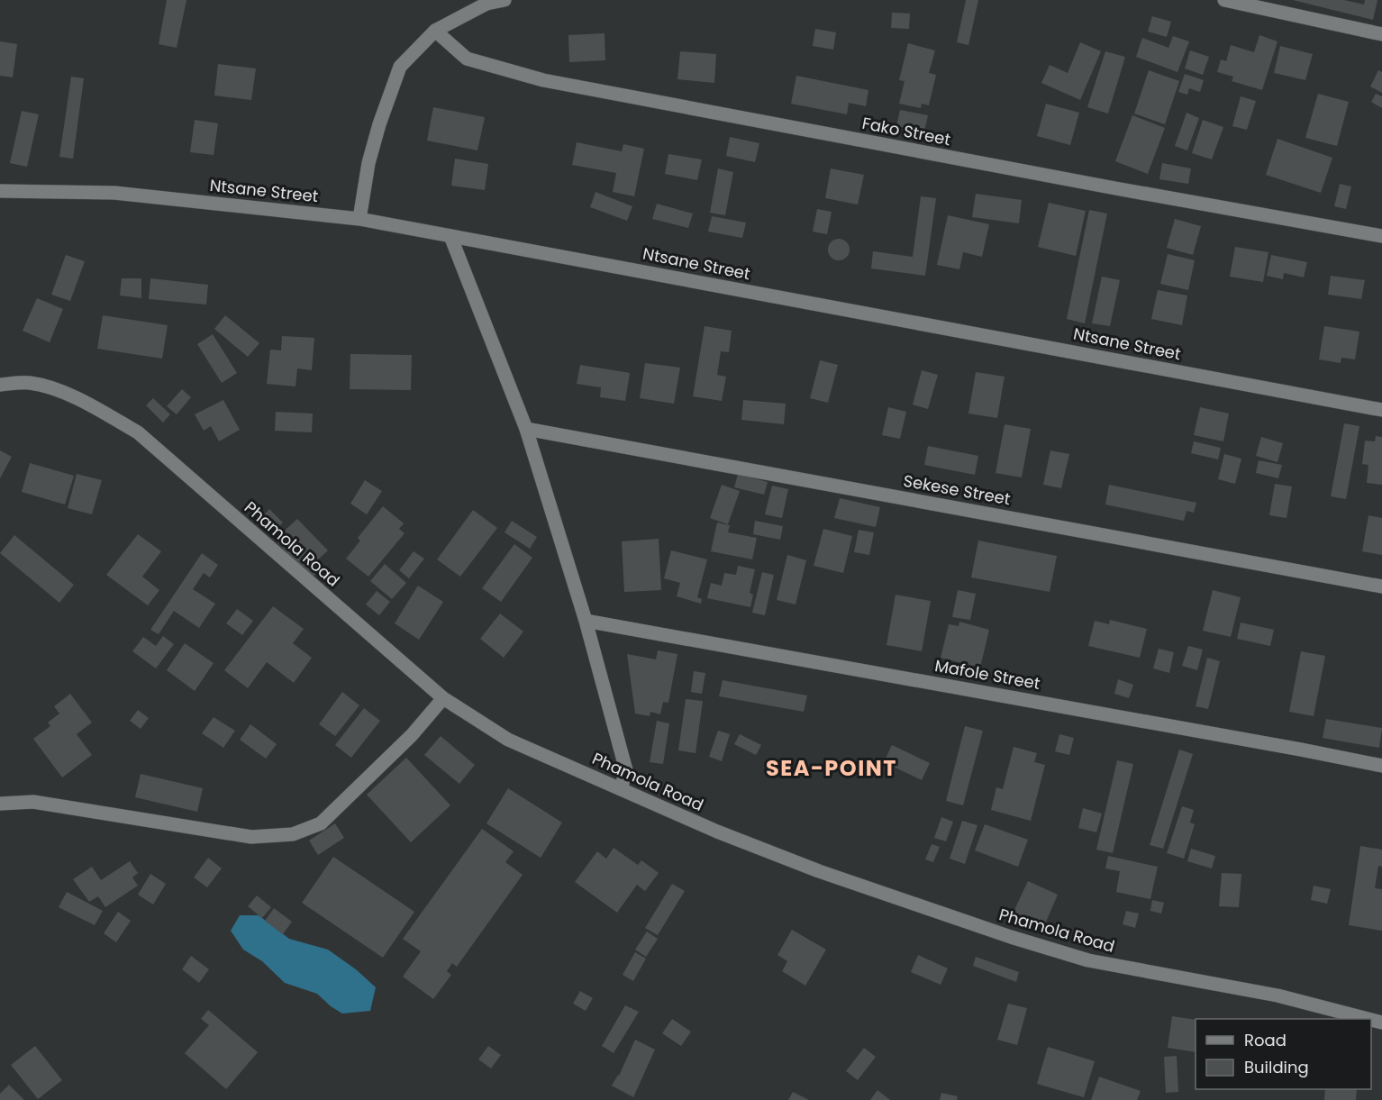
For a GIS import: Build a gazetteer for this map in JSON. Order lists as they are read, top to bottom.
{
  "streets": {
    "street": [
      "Fako Street",
      "Ntsane Street",
      "Sekese Street",
      "Phamola Road",
      "Mafole Street"
    ]
  },
  "districts": ["SEA-POINT"],
  "legend": ["Road", "Building"]
}
